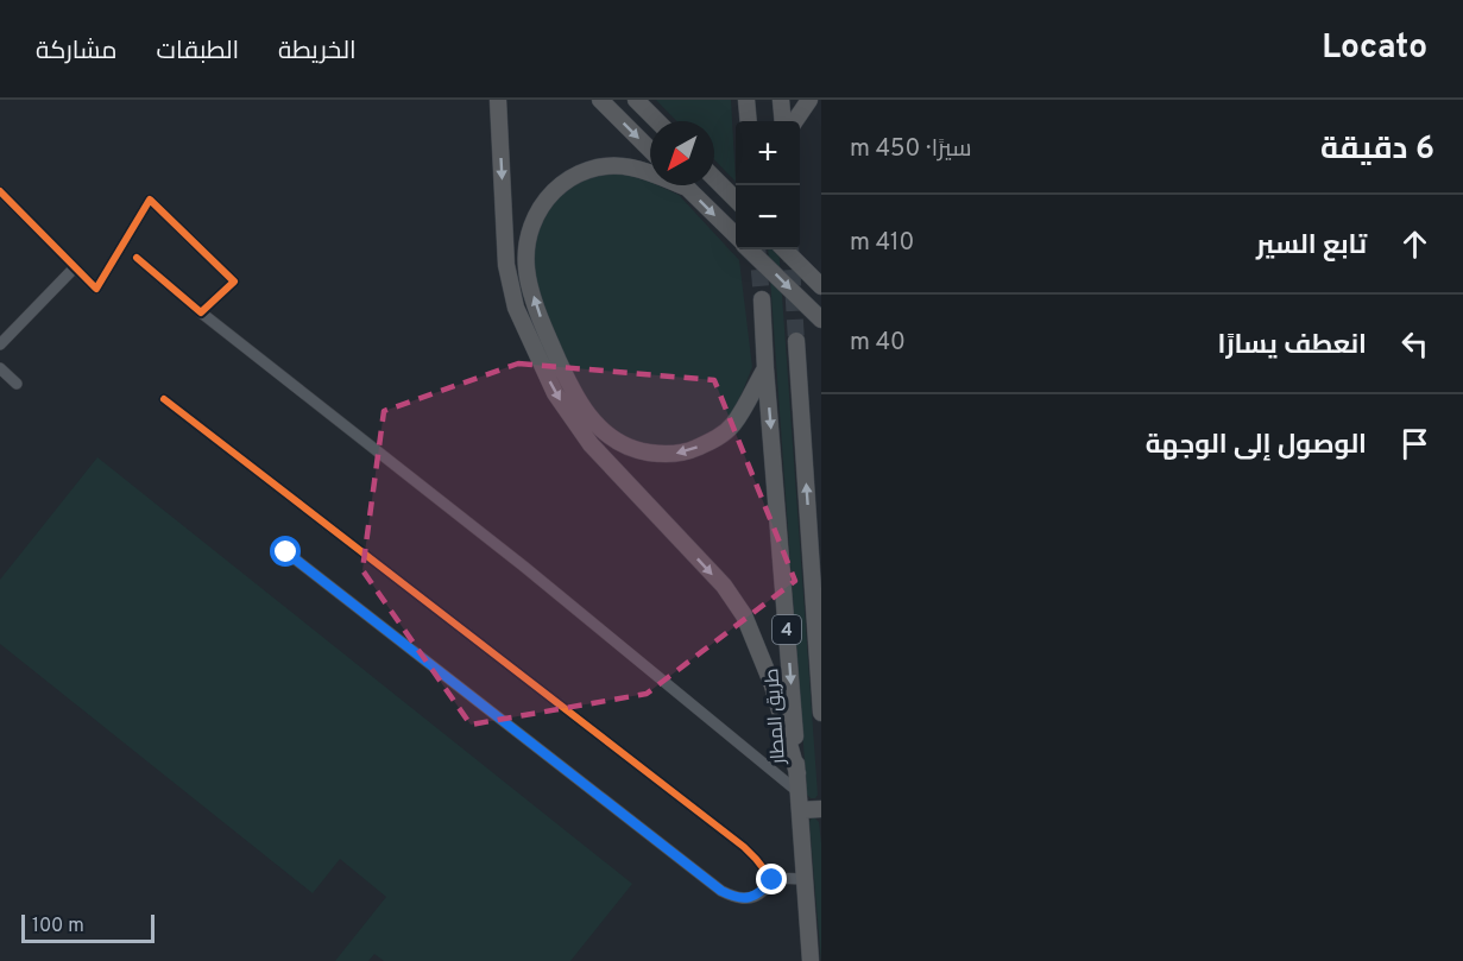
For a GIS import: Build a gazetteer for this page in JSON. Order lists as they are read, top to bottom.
{
  "streets": {
    "highway": ["4", "طريق المطار"]
  },
  "scale_bar": "100 m",
  "north": "bottom left",
  "page": {
    "header": "Locato",
    "nav": ["الخريطة", "الطبقات", "مشاركة"],
    "heading": ["6 دقيقة", "سيرًا · 450 m"],
    "map_buttons": ["+", "−"],
    "list": [
      ["تابع السير", "410 m"],
      ["انعطف يسارًا", "40 m"],
      "الوصول إلى الوجهة"
    ],
    "scale": "100 m"
  }
}
